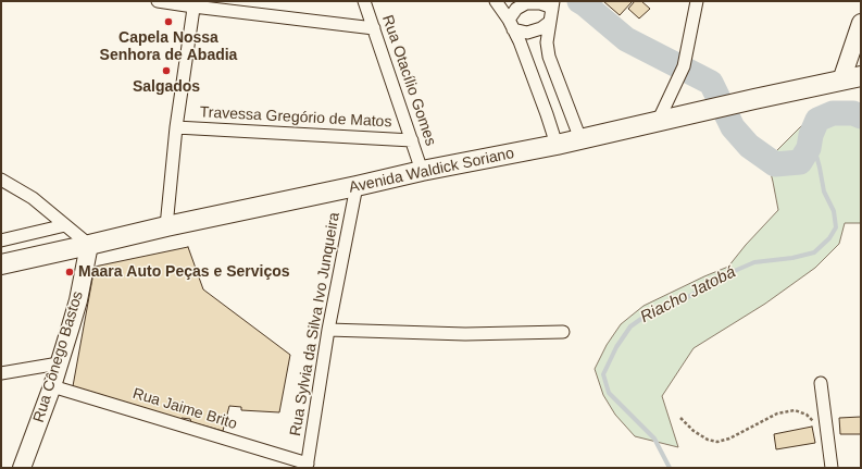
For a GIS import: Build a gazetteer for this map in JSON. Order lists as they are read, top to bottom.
{
  "streets": {
    "main road": ["Avenida Waldick Soriano"],
    "street": [
      "Rua Otacílio Gomes",
      "Travessa Gregório de Matos",
      "Rua Sylvia da Silva Ivo Junqueira",
      "Rua Cônego Bastos",
      "Rua Jaime Brito"
    ]
  },
  "crossings": [
    ["Rua Otacílio Gomes", "Travessa Gregório de Matos"],
    ["Rua Otacílio Gomes", "Avenida Waldick Soriano"],
    ["Avenida Waldick Soriano", "Rua Sylvia da Silva Ivo Junqueira"],
    ["Avenida Waldick Soriano", "Rua Cônego Bastos"],
    ["Rua Sylvia da Silva Ivo Junqueira", "Rua Jaime Brito"],
    ["Rua Cônego Bastos", "Rua Jaime Brito"]
  ],
  "water": ["Riacho Jatobá"],
  "places": ["Capela Nossa Senhora de Abadia", "Salgados", "Maara Auto Peças e Serviços"]
}
